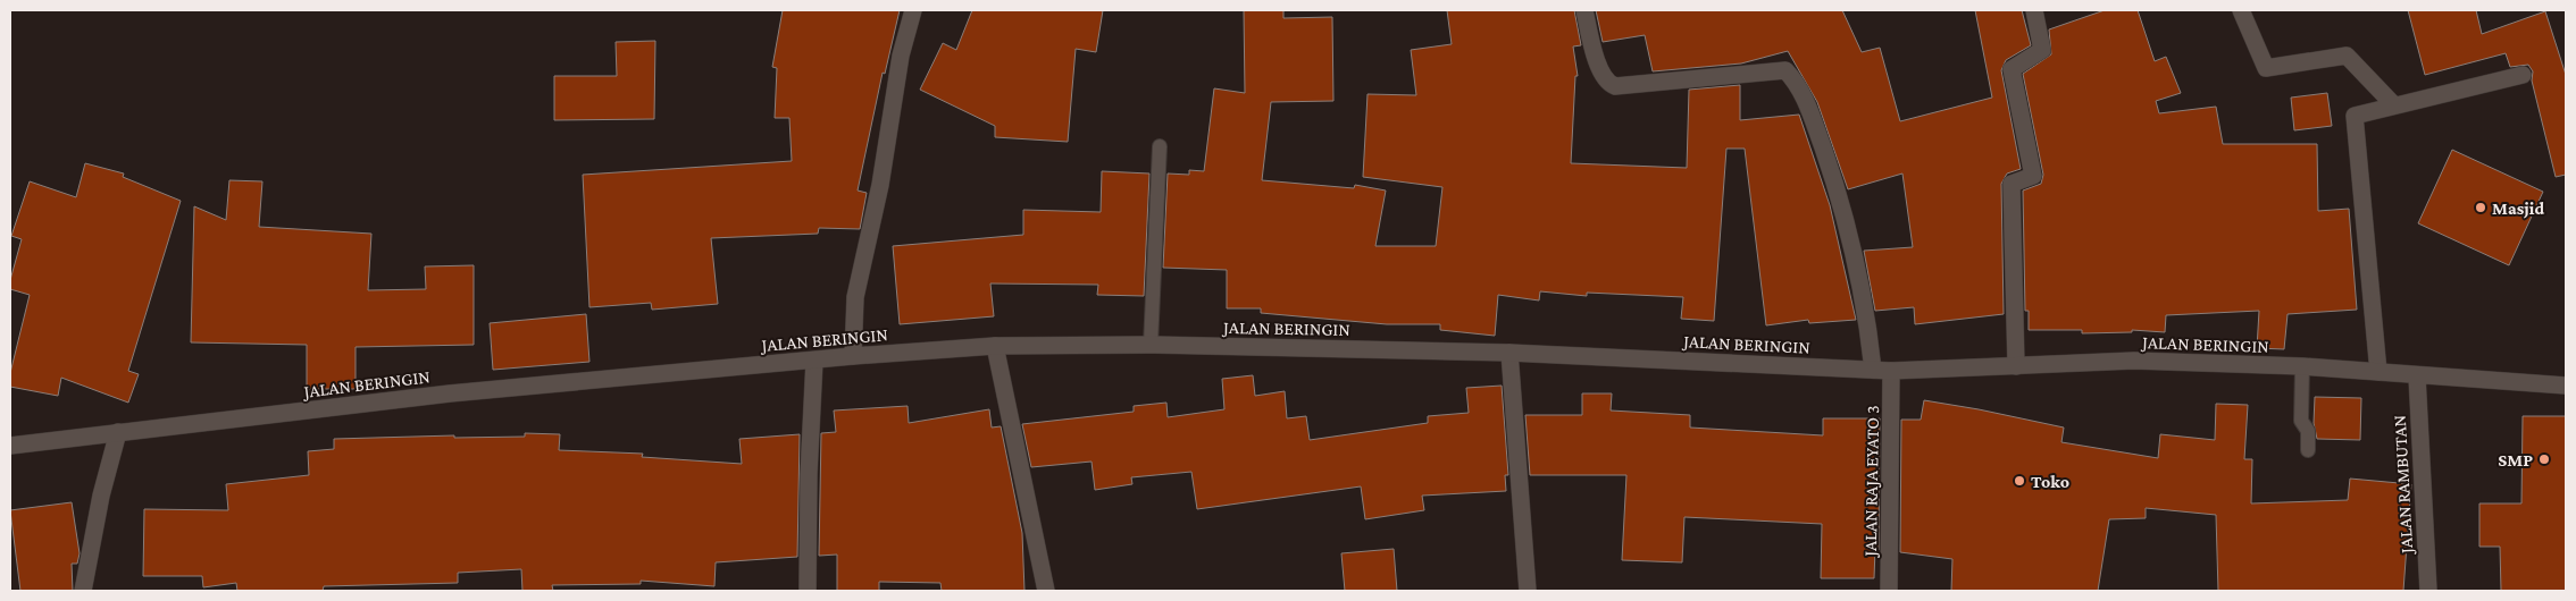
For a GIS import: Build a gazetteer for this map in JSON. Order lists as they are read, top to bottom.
{
  "streets": {
    "street": ["JALAN BERINGIN", "JALAN RAJA EYATO 3", "JALAN RAMBUTAN"]
  },
  "crossings": [
    ["JALAN BERINGIN", "JALAN RAJA EYATO 3"],
    ["JALAN BERINGIN", "JALAN RAMBUTAN"]
  ],
  "places": ["Masjid", "SMP", "Toko"]
}
